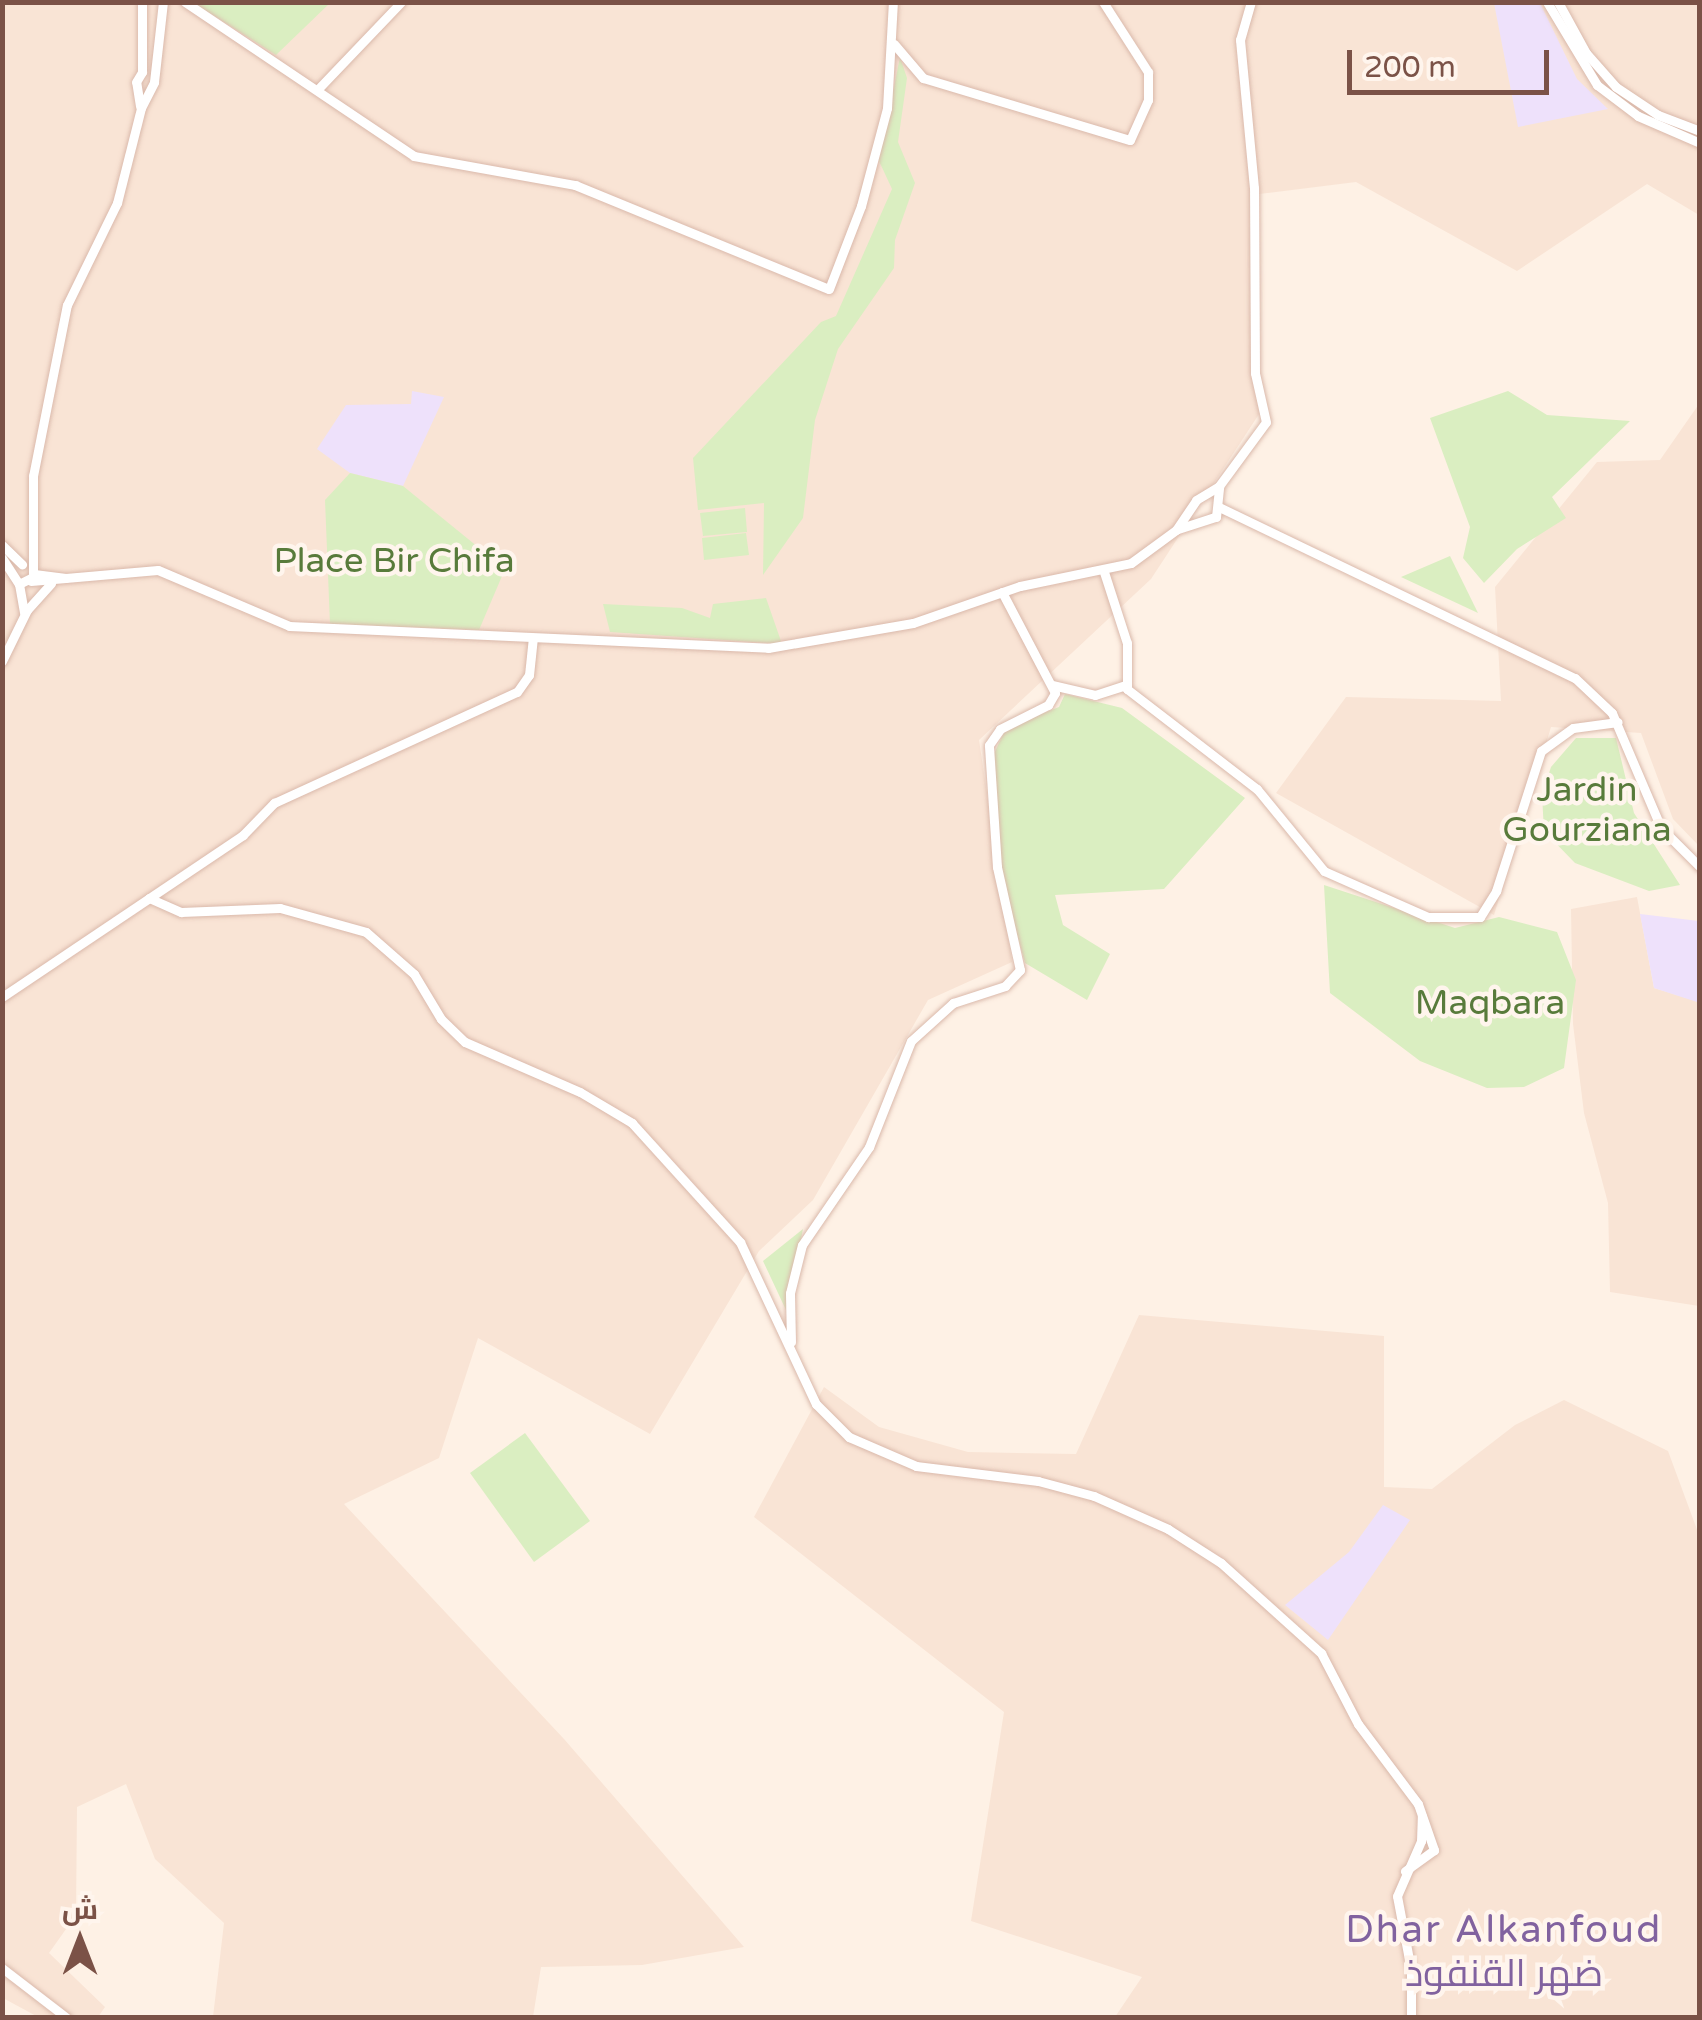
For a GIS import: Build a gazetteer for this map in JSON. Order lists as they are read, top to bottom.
{
  "districts": ["Dhar Alkanfoud ضهر القنفوذ"],
  "parks": ["Place Bir Chifa", "Jardin Gourziana", "Maqbara"],
  "scale_bar": "200 m",
  "north": "top"
}
